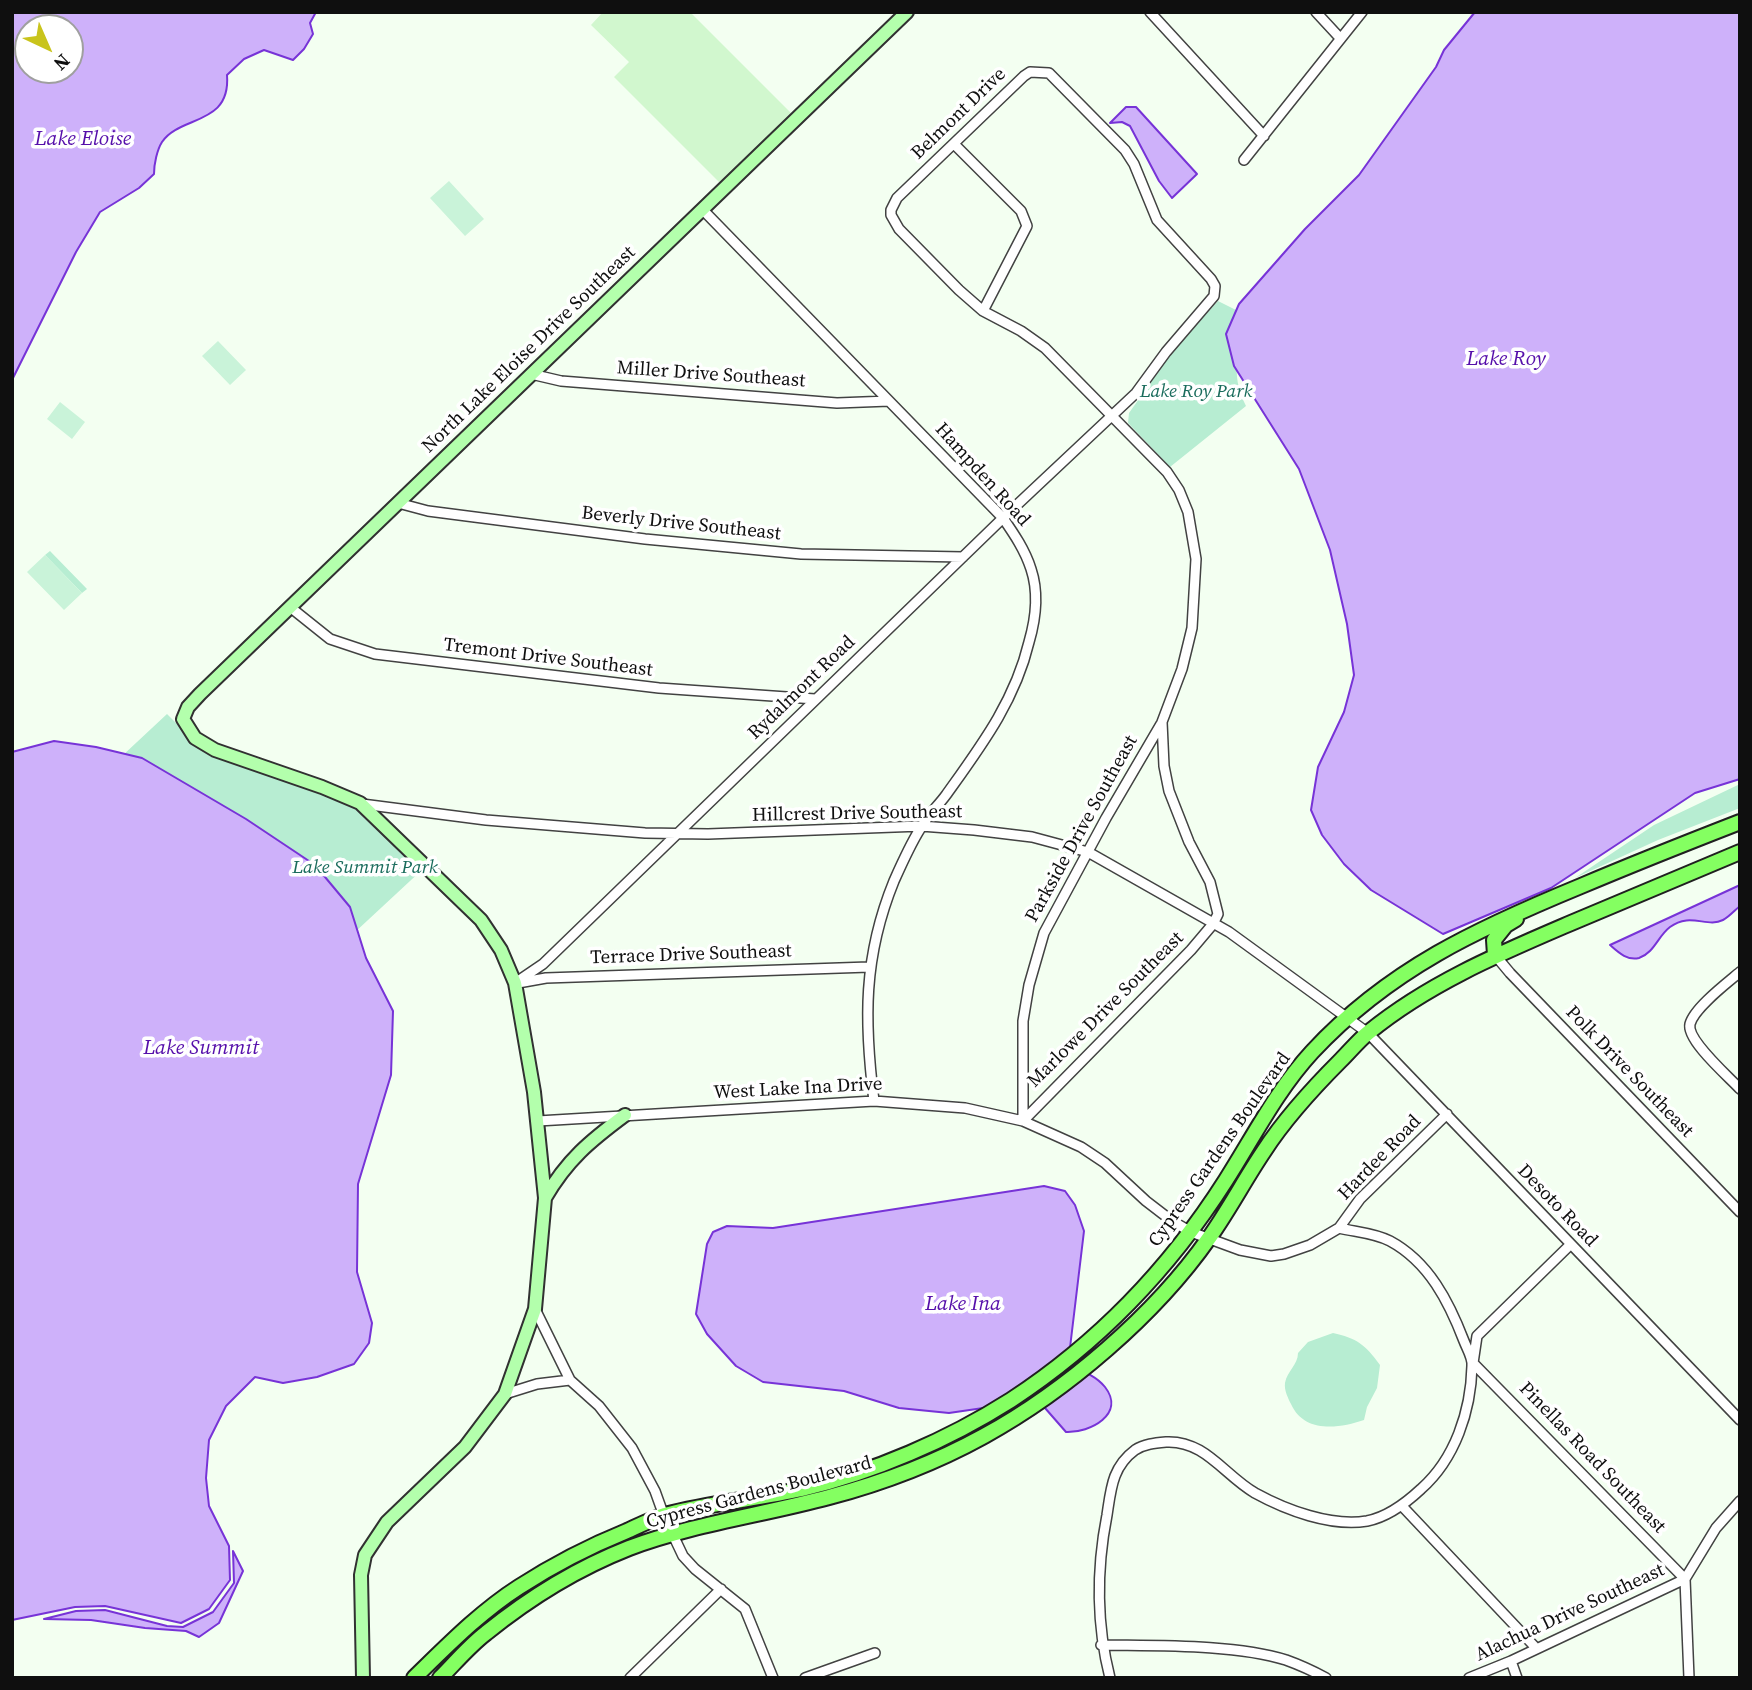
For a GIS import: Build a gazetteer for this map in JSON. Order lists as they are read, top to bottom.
{
  "streets": {
    "main road": ["Cypress Gardens Boulevard"],
    "street": [
      "Belmont Drive",
      "North Lake Eloise Drive Southeast",
      "Miller Drive Southeast",
      "Hampden Road",
      "Beverly Drive Southeast",
      "Tremont Drive Southeast",
      "Rydalmont Road",
      "Hillcrest Drive Southeast",
      "Parkside Drive Southeast",
      "Terrace Drive Southeast",
      "Marlowe Drive Southeast",
      "Polk Drive Southeast",
      "West Lake Ina Drive",
      "Hardee Road",
      "Desoto Road",
      "Pinellas Road Southeast",
      "Alachua Drive Southeast"
    ]
  },
  "crossings": [
    ["Belmont Drive", "Rydalmont Road"],
    ["Belmont Drive", "Parkside Drive Southeast"],
    ["North Lake Eloise Drive Southeast", "Miller Drive Southeast"],
    ["North Lake Eloise Drive Southeast", "Hampden Road"],
    ["North Lake Eloise Drive Southeast", "Beverly Drive Southeast"],
    ["North Lake Eloise Drive Southeast", "Tremont Drive Southeast"],
    ["North Lake Eloise Drive Southeast", "Hillcrest Drive Southeast"],
    ["Miller Drive Southeast", "Hampden Road"],
    ["Hampden Road", "Rydalmont Road"],
    ["Hampden Road", "Hillcrest Drive Southeast"],
    ["Hampden Road", "Terrace Drive Southeast"],
    ["Hampden Road", "West Lake Ina Drive"],
    ["Beverly Drive Southeast", "Rydalmont Road"],
    ["Tremont Drive Southeast", "Rydalmont Road"],
    ["Rydalmont Road", "Hillcrest Drive Southeast"],
    ["Rydalmont Road", "Terrace Drive Southeast"],
    ["Hillcrest Drive Southeast", "Parkside Drive Southeast"],
    ["Hillcrest Drive Southeast", "Marlowe Drive Southeast"],
    ["Hillcrest Drive Southeast", "Cypress Gardens Boulevard"],
    ["Hillcrest Drive Southeast", "Desoto Road"],
    ["Parkside Drive Southeast", "Marlowe Drive Southeast"],
    ["Parkside Drive Southeast", "West Lake Ina Drive"],
    ["Marlowe Drive Southeast", "West Lake Ina Drive"],
    ["Polk Drive Southeast", "Cypress Gardens Boulevard"],
    ["West Lake Ina Drive", "Cypress Gardens Boulevard"],
    ["West Lake Ina Drive", "Hardee Road"],
    ["Cypress Gardens Boulevard", "Desoto Road"],
    ["Hardee Road", "Desoto Road"],
    ["Pinellas Road Southeast", "Alachua Drive Southeast"]
  ],
  "water": [
    "Lake Eloise",
    "Lake Roy",
    "Lake Summit",
    "Lake Ina"
  ],
  "parks": ["Lake Roy Park", "Lake Summit Park"],
  "north": "bottom right"
}
